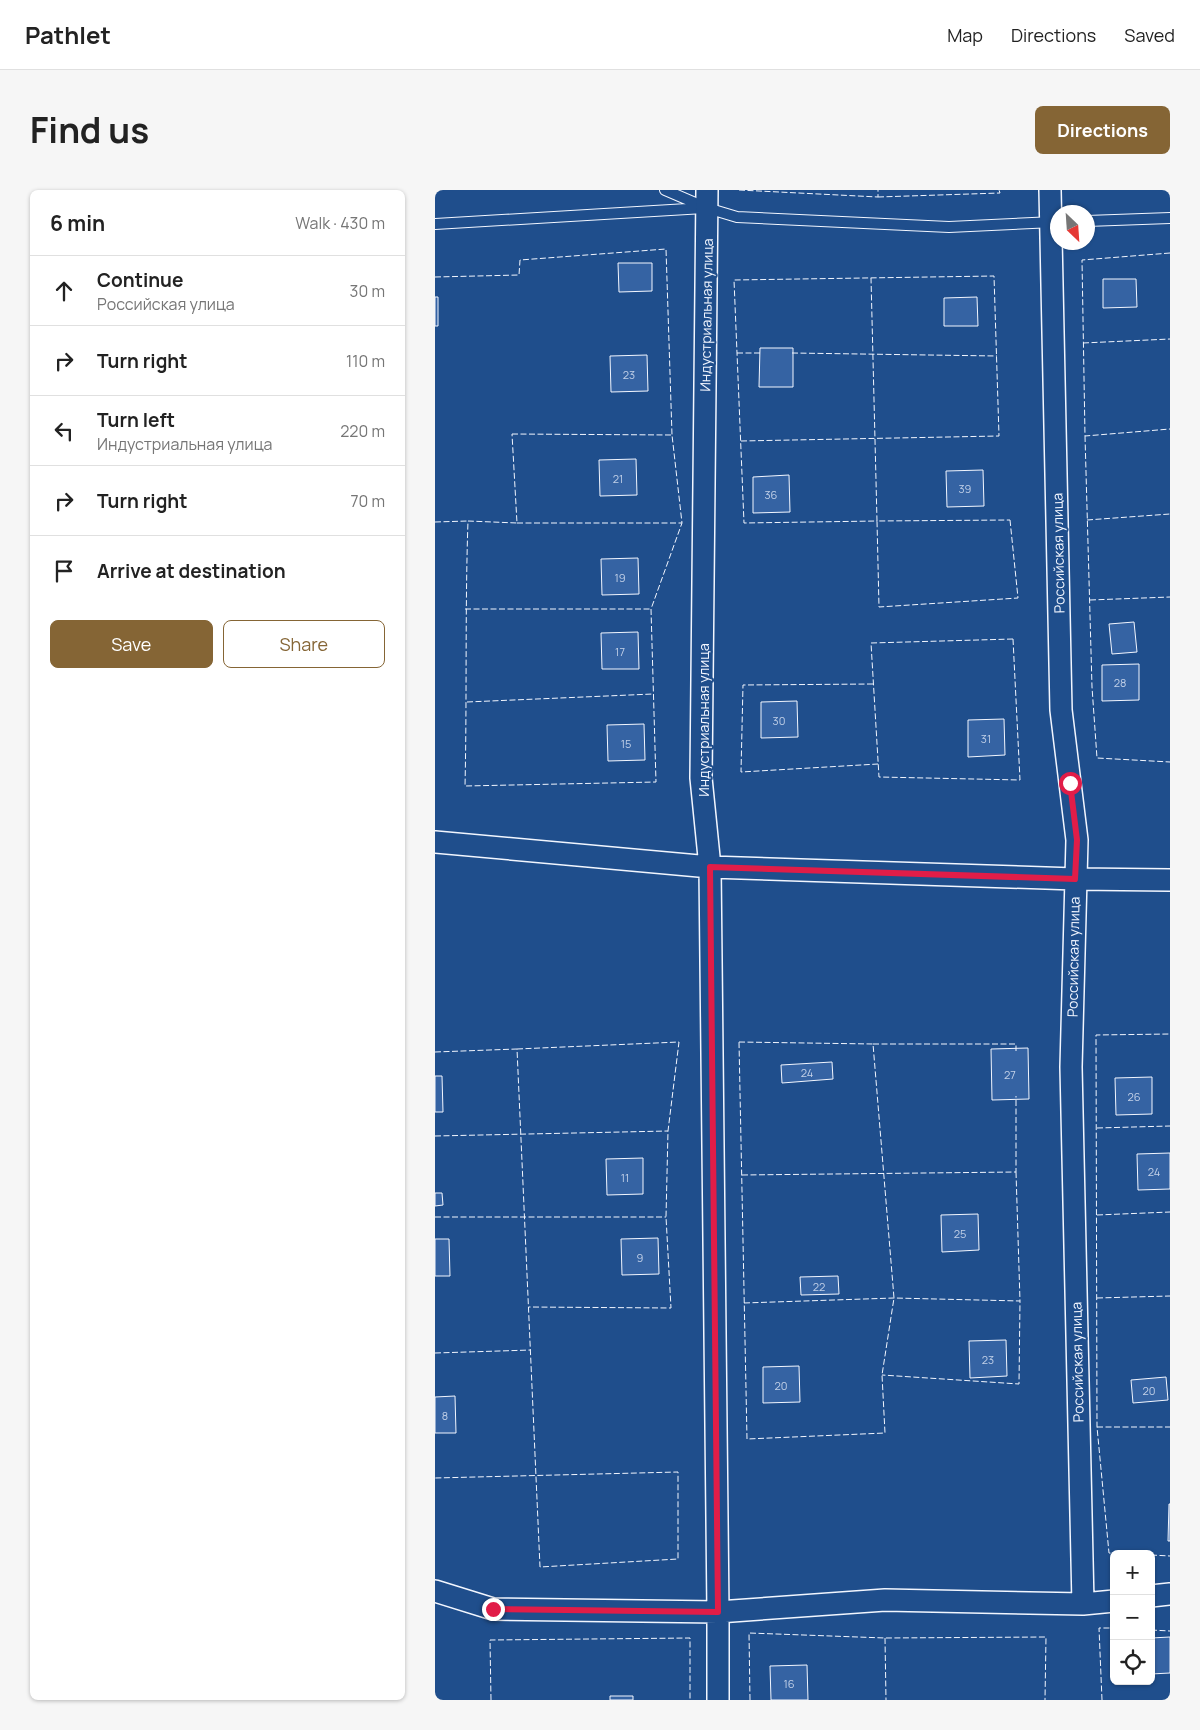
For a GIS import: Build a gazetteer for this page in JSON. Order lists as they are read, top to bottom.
{
  "streets": {
    "street": ["Индустриальная улица", "Российская улица"]
  },
  "house_numbers": [
    "23",
    "21",
    "39",
    "36",
    "19",
    "17",
    "28",
    "30",
    "31",
    "15",
    "24",
    "27",
    "26",
    "24",
    "11",
    "25",
    "9",
    "22",
    "23",
    "20",
    "20",
    "8",
    "16"
  ],
  "north": "bottom right",
  "page": {
    "header": "Pathlet",
    "nav": ["Map", "Directions", "Saved"],
    "title": "Find us",
    "buttons": [
      "Directions",
      ["Save", "Share"]
    ],
    "heading": ["6 min", "Walk · 430 m"],
    "list": [
      ["Continue", "Российская улица", "30 m"],
      ["Turn right", "110 m"],
      ["Turn left", "Индустриальная улица", "220 m"],
      ["Turn right", "70 m"],
      "Arrive at destination"
    ],
    "map_buttons": ["+", "−"]
  }
}
